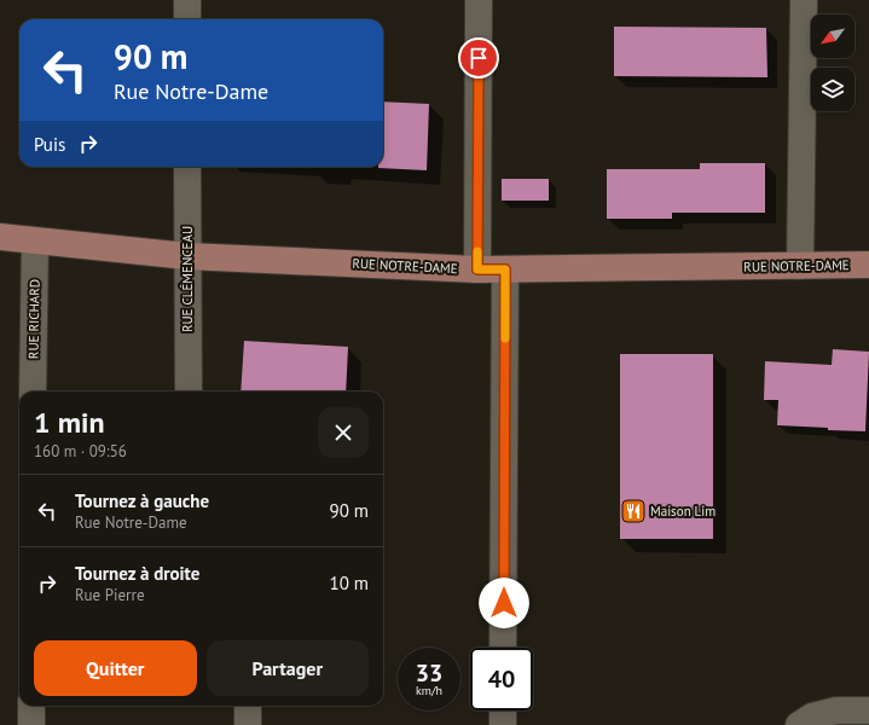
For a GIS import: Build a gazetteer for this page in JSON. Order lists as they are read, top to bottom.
{
  "streets": {
    "main road": ["RUE NOTRE-DAME"],
    "street": ["RUE CLÉMENCEAU", "RUE RICHARD"]
  },
  "crossings": [
    ["RUE NOTRE-DAME", "RUE CLÉMENCEAU"],
    ["RUE NOTRE-DAME", "RUE RICHARD"]
  ],
  "places": {
    "restaurant": ["Maison Lim"]
  },
  "north": "bottom left",
  "page": {
    "turn": ["90 m", "Rue Notre-Dame"],
    "then": "Puis",
    "heading": ["1 min", "160 m · 09:56"],
    "list": [
      {
        "name": "Tournez à gauche",
        "note": "Rue Notre-Dame",
        "value": "90 m"
      },
      {
        "name": "Tournez à droite",
        "note": "Rue Pierre",
        "value": "10 m"
      }
    ],
    "buttons": ["Quitter", "Partager"],
    "speed": "33 km/h",
    "limit": "40"
  }
}
